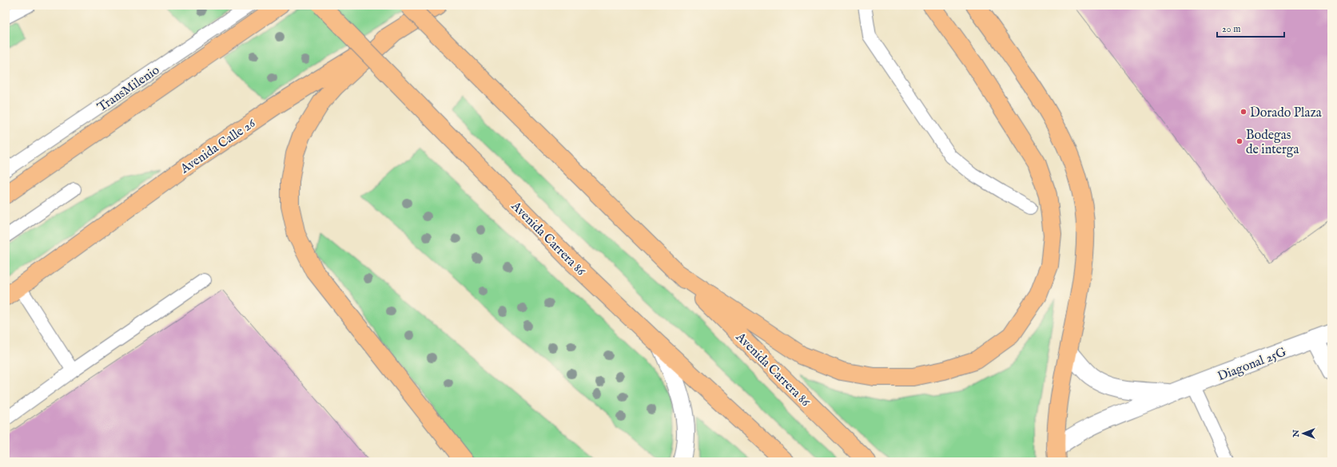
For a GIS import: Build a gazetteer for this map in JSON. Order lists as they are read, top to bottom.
{
  "streets": {
    "main road": ["Avenida Calle 26", "Avenida Carrera 86"],
    "street": ["Diagonal 25G"],
    "lane": ["TransMilenio"]
  },
  "places": ["Dorado Plaza", "Bodegas de interga"],
  "scale_bar": "20 m",
  "north": "left"
}
